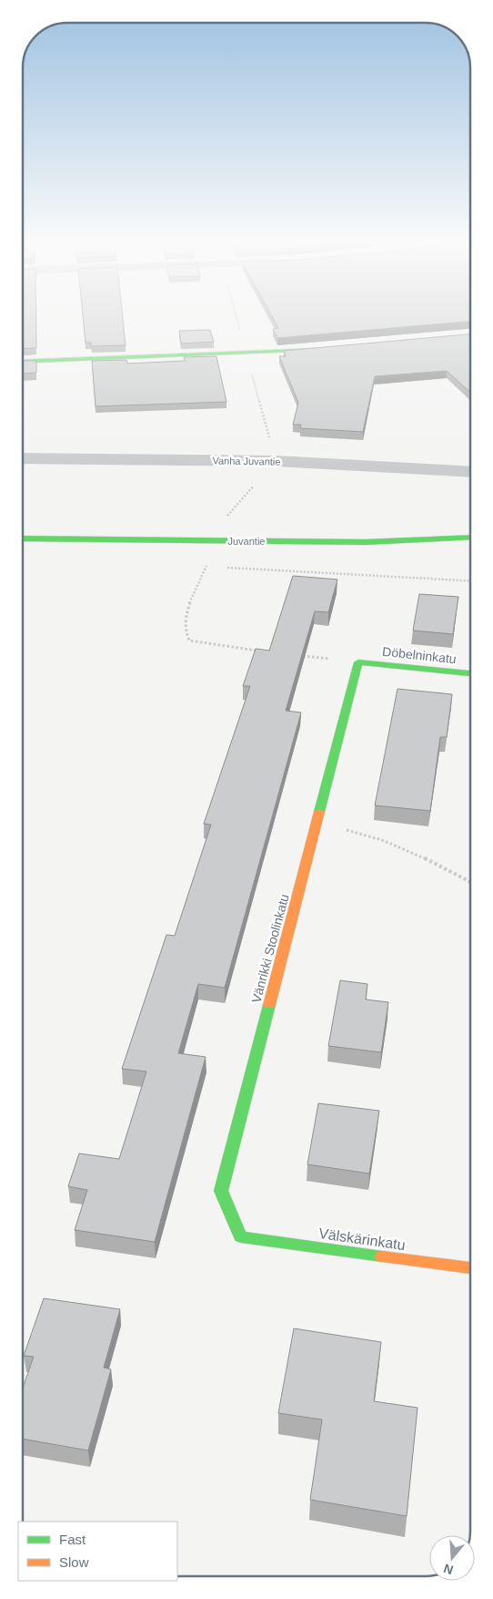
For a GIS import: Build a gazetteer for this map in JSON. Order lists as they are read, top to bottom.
{
  "streets": {
    "street": [
      "Vanha Juvantie",
      "Juvantie",
      "Döbelninkatu",
      "Vänrikki Stoolinkatu",
      "Välskärinkatu"
    ]
  },
  "crossings": [
    ["Döbelninkatu", "Vänrikki Stoolinkatu"],
    ["Vänrikki Stoolinkatu", "Välskärinkatu"]
  ],
  "legend": ["Fast", "Slow"],
  "north": "bottom"
}
